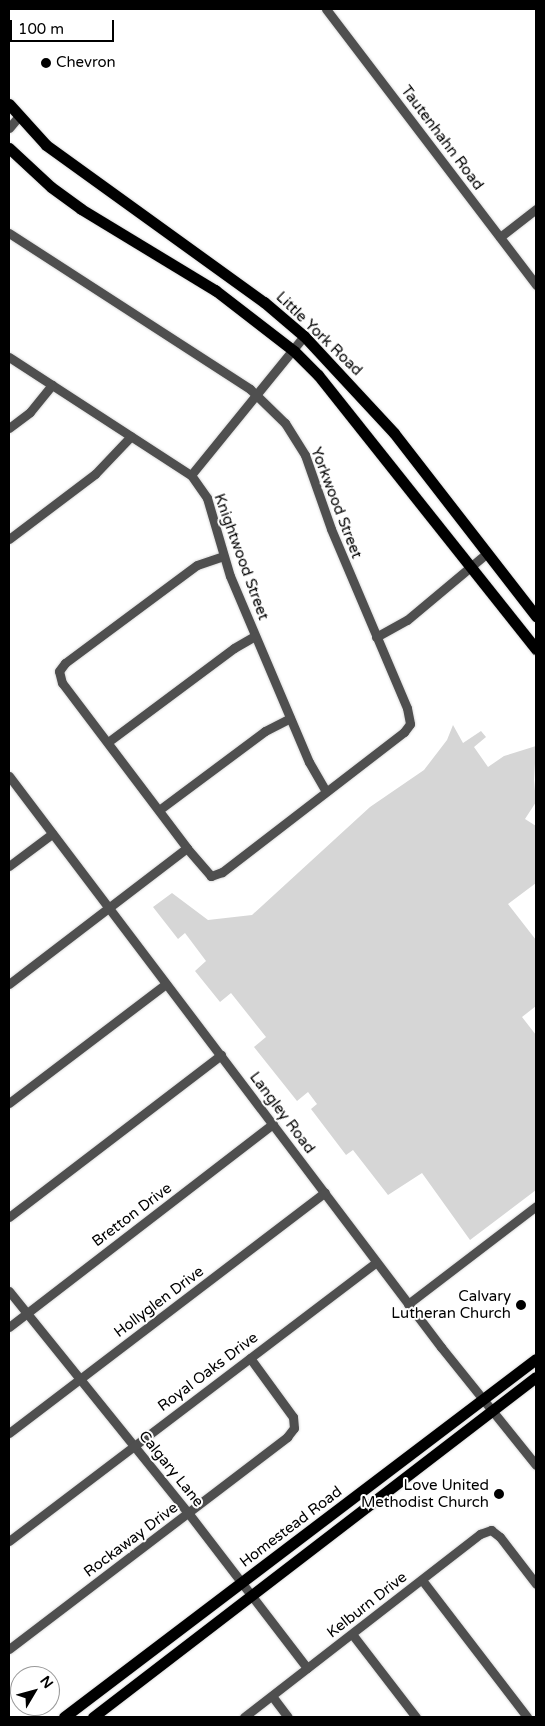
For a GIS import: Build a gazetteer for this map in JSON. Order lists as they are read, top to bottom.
{
  "streets": {
    "main road": ["Little York Road", "Homestead Road"],
    "street": [
      "Tautenhahn Road",
      "Yorkwood Street",
      "Knightwood Street",
      "Langley Road",
      "Bretton Drive",
      "Hollyglen Drive",
      "Royal Oaks Drive",
      "Calgary Lane",
      "Rockaway Drive",
      "Kelburn Drive"
    ]
  },
  "crossings": [
    ["Yorkwood Street", "Knightwood Street"],
    ["Langley Road", "Bretton Drive"],
    ["Langley Road", "Hollyglen Drive"],
    ["Langley Road", "Royal Oaks Drive"],
    ["Langley Road", "Homestead Road"],
    ["Bretton Drive", "Calgary Lane"],
    ["Hollyglen Drive", "Calgary Lane"],
    ["Royal Oaks Drive", "Calgary Lane"],
    ["Royal Oaks Drive", "Rockaway Drive"],
    ["Calgary Lane", "Homestead Road"],
    ["Calgary Lane", "Rockaway Drive"],
    ["Calgary Lane", "Kelburn Drive"]
  ],
  "places": ["Chevron", "Calvary Lutheran Church", "Love United Methodist Church"],
  "scale_bar": "100 m",
  "north": "top right"
}
